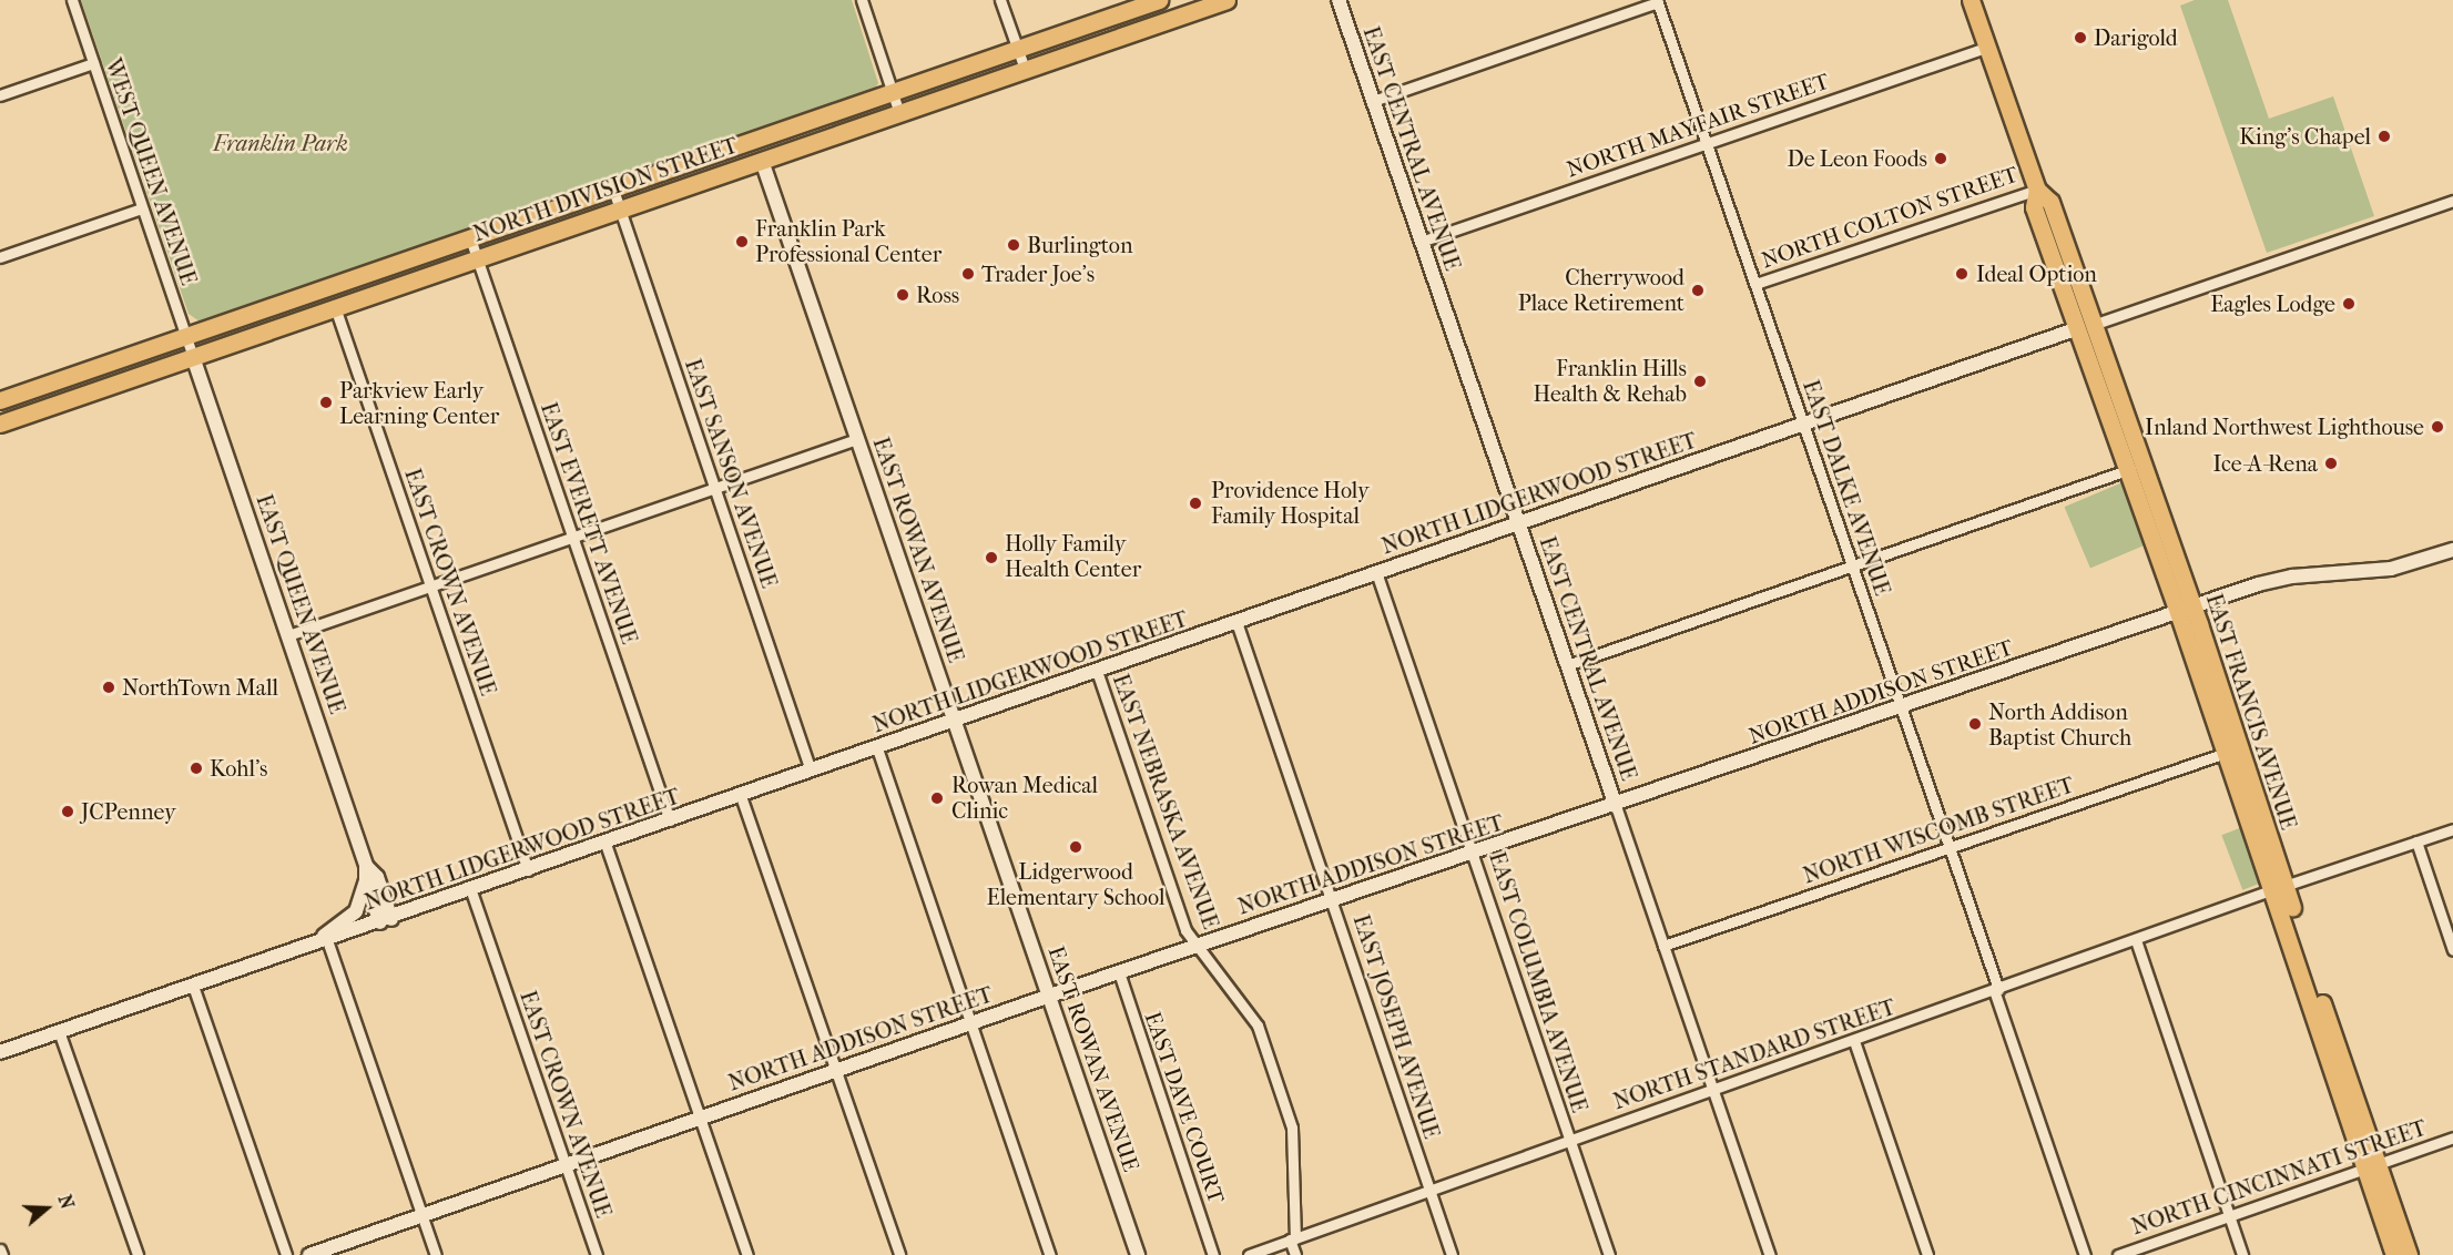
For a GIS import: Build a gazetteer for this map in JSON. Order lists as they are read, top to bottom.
{
  "streets": {
    "main road": ["NORTH DIVISION STREET", "EAST FRANCIS AVENUE"],
    "street": [
      "NORTH MAYFAIR STREET",
      "EAST CENTRAL AVENUE",
      "WEST QUEEN AVENUE",
      "NORTH COLTON STREET",
      "EAST SANSON AVENUE",
      "EAST DALKE AVENUE",
      "NORTH LIDGERWOOD STREET",
      "EAST EVERETT AVENUE",
      "EAST ROWAN AVENUE",
      "EAST CROWN AVENUE",
      "EAST QUEEN AVENUE",
      "NORTH ADDISON STREET",
      "EAST NEBRASKA AVENUE",
      "NORTH WISCOMB STREET",
      "EAST COLUMBIA AVENUE",
      "EAST JOSEPH AVENUE",
      "NORTH STANDARD STREET",
      "EAST DAVE COURT",
      "NORTH CINCINNATI STREET"
    ]
  },
  "crossings": [
    ["NORTH MAYFAIR STREET", "EAST CENTRAL AVENUE"],
    ["NORTH MAYFAIR STREET", "EAST DALKE AVENUE"],
    ["NORTH MAYFAIR STREET", "EAST FRANCIS AVENUE"],
    ["EAST CENTRAL AVENUE", "NORTH LIDGERWOOD STREET"],
    ["EAST CENTRAL AVENUE", "NORTH ADDISON STREET"],
    ["EAST CENTRAL AVENUE", "NORTH WISCOMB STREET"],
    ["EAST CENTRAL AVENUE", "NORTH STANDARD STREET"],
    ["WEST QUEEN AVENUE", "NORTH DIVISION STREET"],
    ["WEST QUEEN AVENUE", "EAST QUEEN AVENUE"],
    ["NORTH DIVISION STREET", "EAST SANSON AVENUE"],
    ["NORTH DIVISION STREET", "EAST EVERETT AVENUE"],
    ["NORTH DIVISION STREET", "EAST ROWAN AVENUE"],
    ["NORTH DIVISION STREET", "EAST CROWN AVENUE"],
    ["NORTH DIVISION STREET", "EAST QUEEN AVENUE"],
    ["NORTH COLTON STREET", "EAST DALKE AVENUE"],
    ["NORTH COLTON STREET", "EAST FRANCIS AVENUE"],
    ["EAST SANSON AVENUE", "NORTH LIDGERWOOD STREET"],
    ["EAST DALKE AVENUE", "NORTH LIDGERWOOD STREET"],
    ["EAST DALKE AVENUE", "NORTH ADDISON STREET"],
    ["EAST DALKE AVENUE", "NORTH WISCOMB STREET"],
    ["EAST DALKE AVENUE", "NORTH STANDARD STREET"],
    ["NORTH LIDGERWOOD STREET", "EAST EVERETT AVENUE"],
    ["NORTH LIDGERWOOD STREET", "EAST ROWAN AVENUE"],
    ["NORTH LIDGERWOOD STREET", "EAST CROWN AVENUE"],
    ["NORTH LIDGERWOOD STREET", "EAST QUEEN AVENUE"],
    ["NORTH LIDGERWOOD STREET", "EAST FRANCIS AVENUE"],
    ["NORTH LIDGERWOOD STREET", "EAST NEBRASKA AVENUE"],
    ["NORTH LIDGERWOOD STREET", "EAST COLUMBIA AVENUE"],
    ["NORTH LIDGERWOOD STREET", "EAST JOSEPH AVENUE"],
    ["EAST ROWAN AVENUE", "NORTH ADDISON STREET"],
    ["EAST CROWN AVENUE", "NORTH ADDISON STREET"],
    ["NORTH ADDISON STREET", "EAST FRANCIS AVENUE"],
    ["NORTH ADDISON STREET", "EAST NEBRASKA AVENUE"],
    ["NORTH ADDISON STREET", "EAST COLUMBIA AVENUE"],
    ["NORTH ADDISON STREET", "EAST JOSEPH AVENUE"],
    ["NORTH ADDISON STREET", "EAST DAVE COURT"],
    ["EAST FRANCIS AVENUE", "NORTH WISCOMB STREET"],
    ["EAST FRANCIS AVENUE", "NORTH STANDARD STREET"],
    ["EAST FRANCIS AVENUE", "NORTH CINCINNATI STREET"],
    ["EAST NEBRASKA AVENUE", "NORTH STANDARD STREET"],
    ["EAST COLUMBIA AVENUE", "NORTH STANDARD STREET"],
    ["EAST JOSEPH AVENUE", "NORTH STANDARD STREET"]
  ],
  "parks": ["Franklin Park"],
  "places": [
    "Darigold",
    "King's Chapel",
    "De Leon Foods",
    "Franklin Park Professional Center",
    "Burlington",
    "Trader Joe's",
    "Ideal Option",
    "Cherrywood Place Retirement",
    "Ross",
    "Eagles Lodge",
    "Franklin Hills Health & Rehab",
    "Parkview Early Learning Center",
    "Inland Northwest Lighthouse",
    "Ice-A-Rena",
    "Providence Holy Family Hospital",
    "Holly Family Health Center",
    "NorthTown Mall",
    "North Addison Baptist Church",
    "Kohl's",
    "Rowan Medical Clinic",
    "JCPenney",
    "Lidgerwood Elementary School"
  ],
  "north": "right"
}
